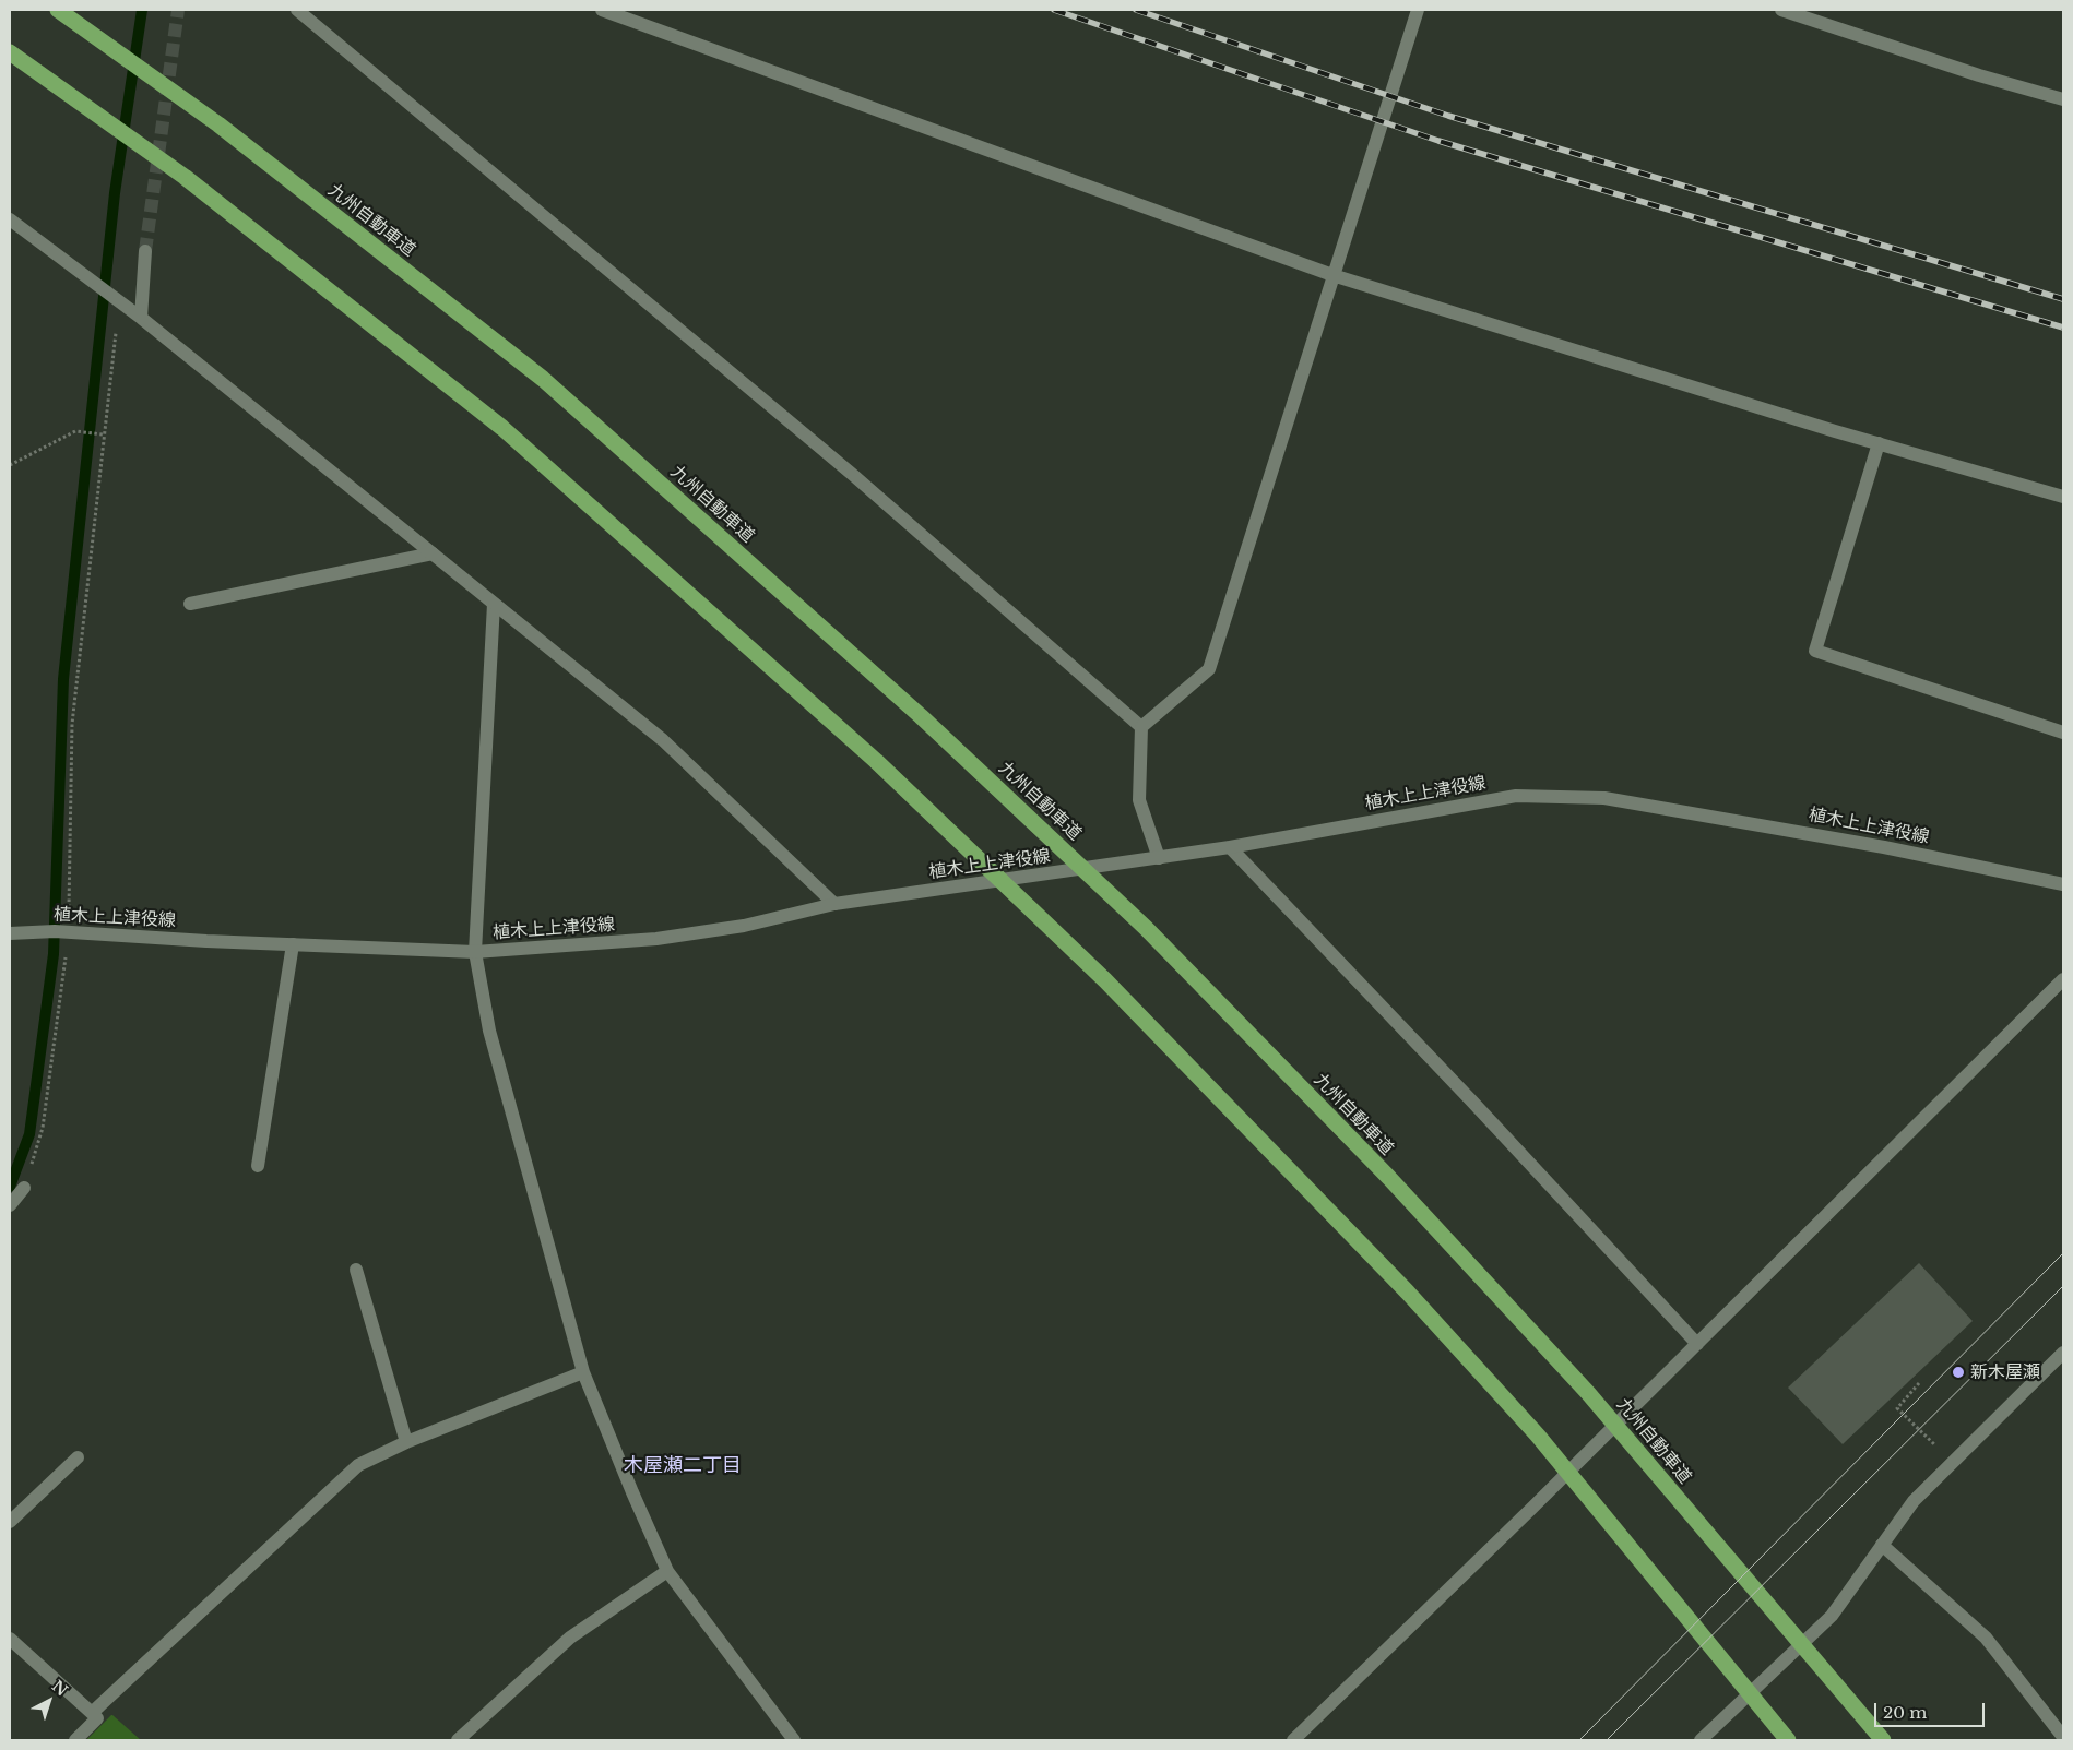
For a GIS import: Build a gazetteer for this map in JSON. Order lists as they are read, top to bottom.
{
  "streets": {
    "highway": ["九州自動車道"],
    "street": ["植木上上津役線"]
  },
  "districts": ["木屋瀬二丁目"],
  "places": ["新木屋瀬"],
  "scale_bar": "20 m",
  "north": "top right"
}
